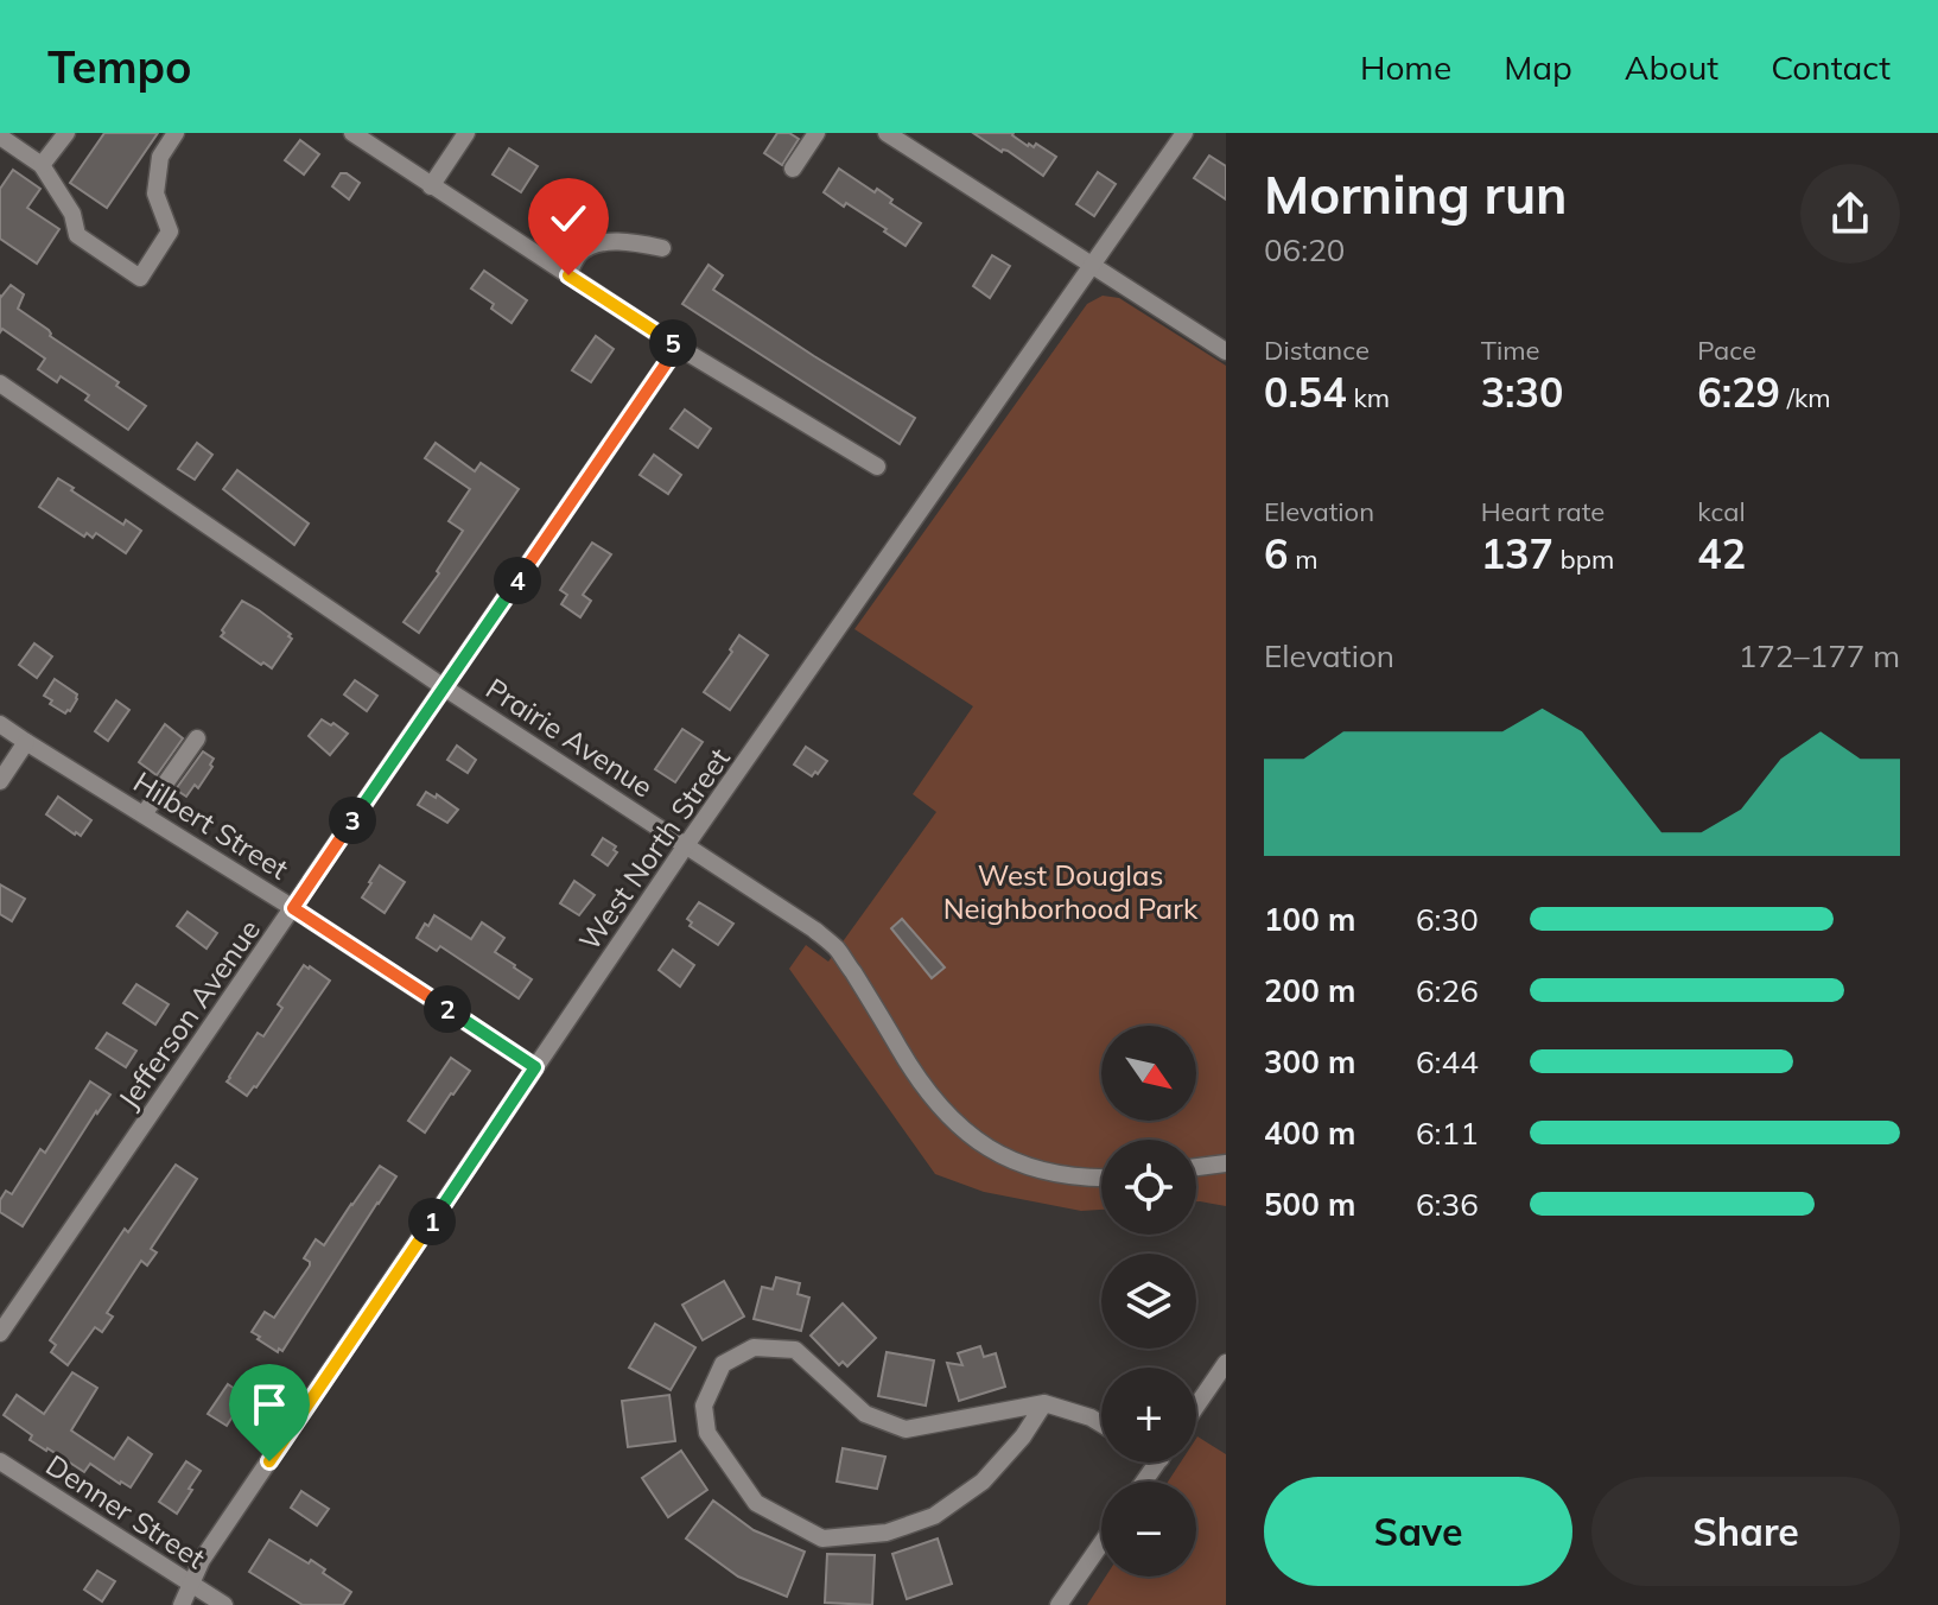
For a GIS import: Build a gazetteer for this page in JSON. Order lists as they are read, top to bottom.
{
  "streets": {
    "street": [
      "Prairie Avenue",
      "Hilbert Street",
      "West North Street",
      "Jefferson Avenue",
      "Denner Street"
    ]
  },
  "crossings": [
    ["Prairie Avenue", "West North Street"],
    ["Prairie Avenue", "Jefferson Avenue"],
    ["Hilbert Street", "West North Street"],
    ["Hilbert Street", "Jefferson Avenue"],
    ["West North Street", "Denner Street"]
  ],
  "parks": ["West Douglas Neighborhood Park"],
  "north": "bottom right",
  "page": {
    "header": "Tempo",
    "nav": [
      "Home",
      "Map",
      "About",
      "Contact"
    ],
    "heading": ["Morning run", "06:20"],
    "stats": [
      ["Distance", "0.54 km"],
      ["Time", "3:30"],
      ["Pace", "6:29 /km"],
      ["Elevation", "6 m"],
      ["Heart rate", "137 bpm"],
      ["kcal", "42"]
    ],
    "pins": [
      "5",
      "4",
      "3",
      "2",
      "1"
    ],
    "chart": ["Elevation", "172–177 m"],
    "list": [
      {
        "name": "100 m",
        "note": "6:30"
      },
      {
        "name": "200 m",
        "note": "6:26"
      },
      {
        "name": "300 m",
        "note": "6:44"
      },
      {
        "name": "400 m",
        "note": "6:11"
      },
      {
        "name": "500 m",
        "note": "6:36"
      }
    ],
    "map_buttons": ["+", "−"],
    "buttons": ["Save", "Share"]
  }
}
